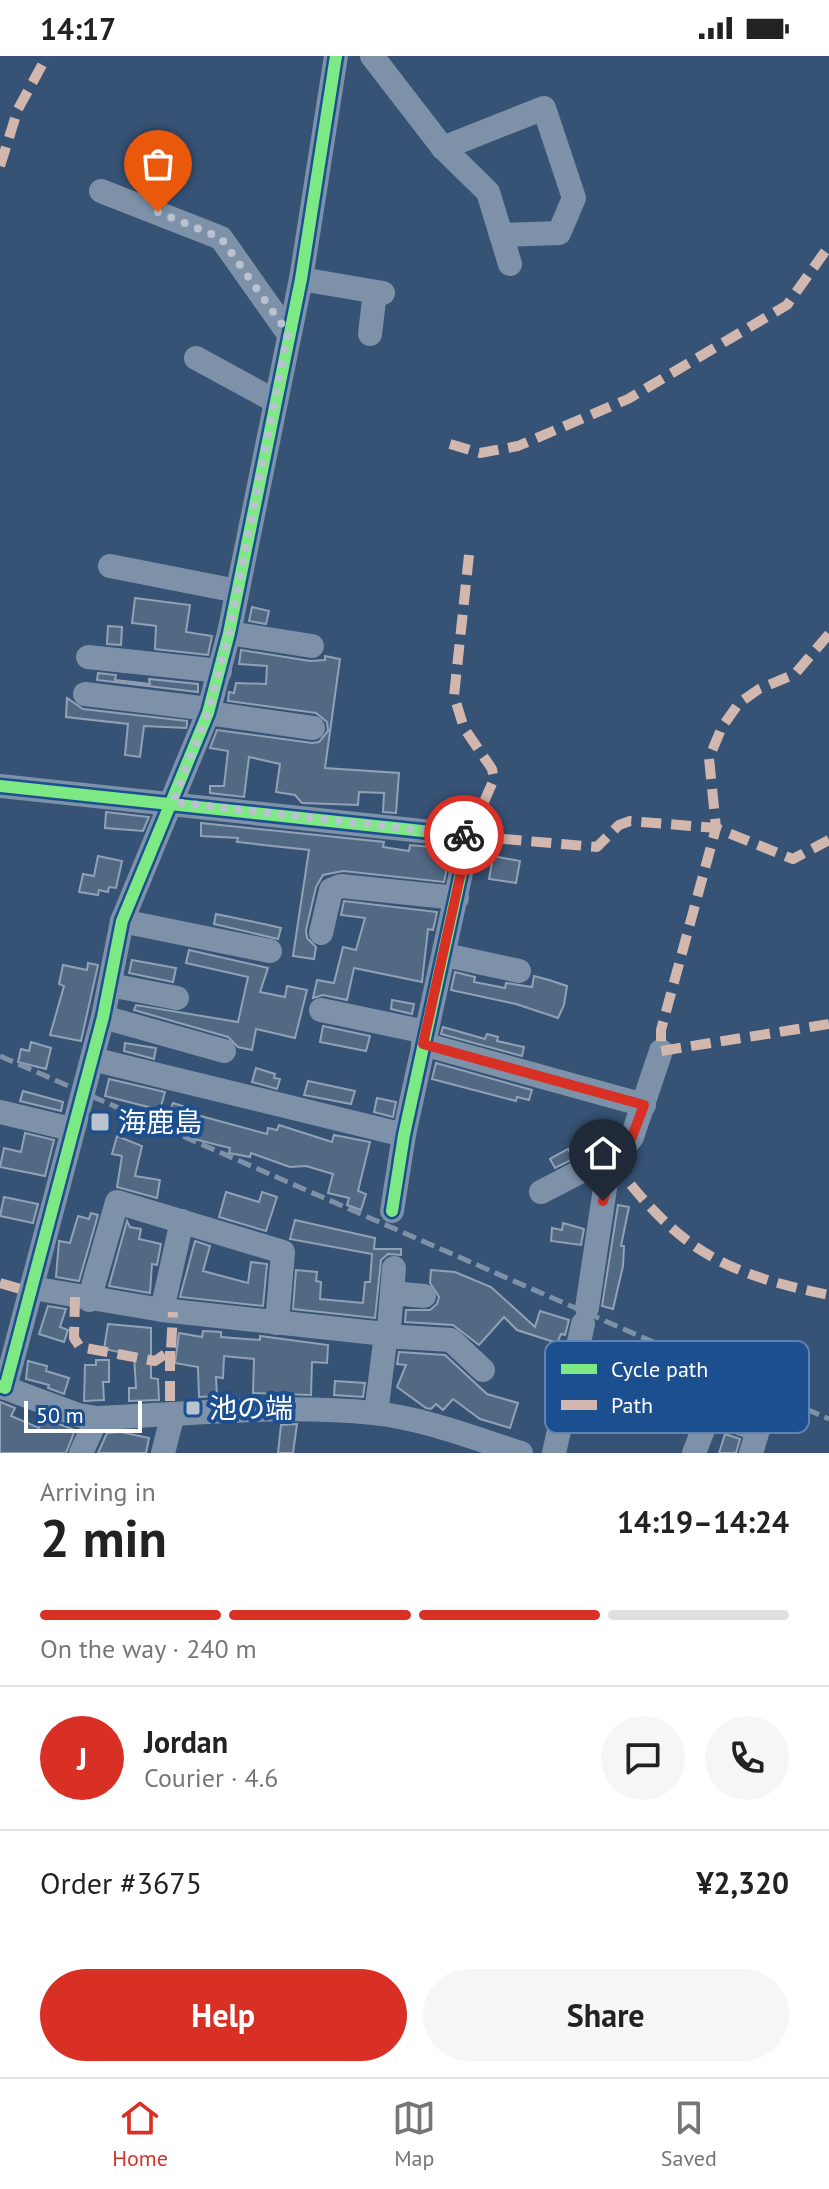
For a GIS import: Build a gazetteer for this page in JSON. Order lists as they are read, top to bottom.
{
  "places": {
    "transit": ["海鹿島", "池の端"]
  },
  "legend": ["Cycle path", "Path"],
  "scale_bar": "50 m",
  "page": {
    "status": "14:17",
    "scale": "50 m",
    "heading": ["2 min", "Arriving in", "14:19–14:24"],
    "panel": [
      "Jordan",
      "Courier · 4.6",
      "Order #3675",
      "¥2,320"
    ],
    "bar": "On the way · 240 m",
    "round": "J",
    "buttons": ["Help", "Share"],
    "tabs": ["Home", "Map", "Saved"]
  }
}
